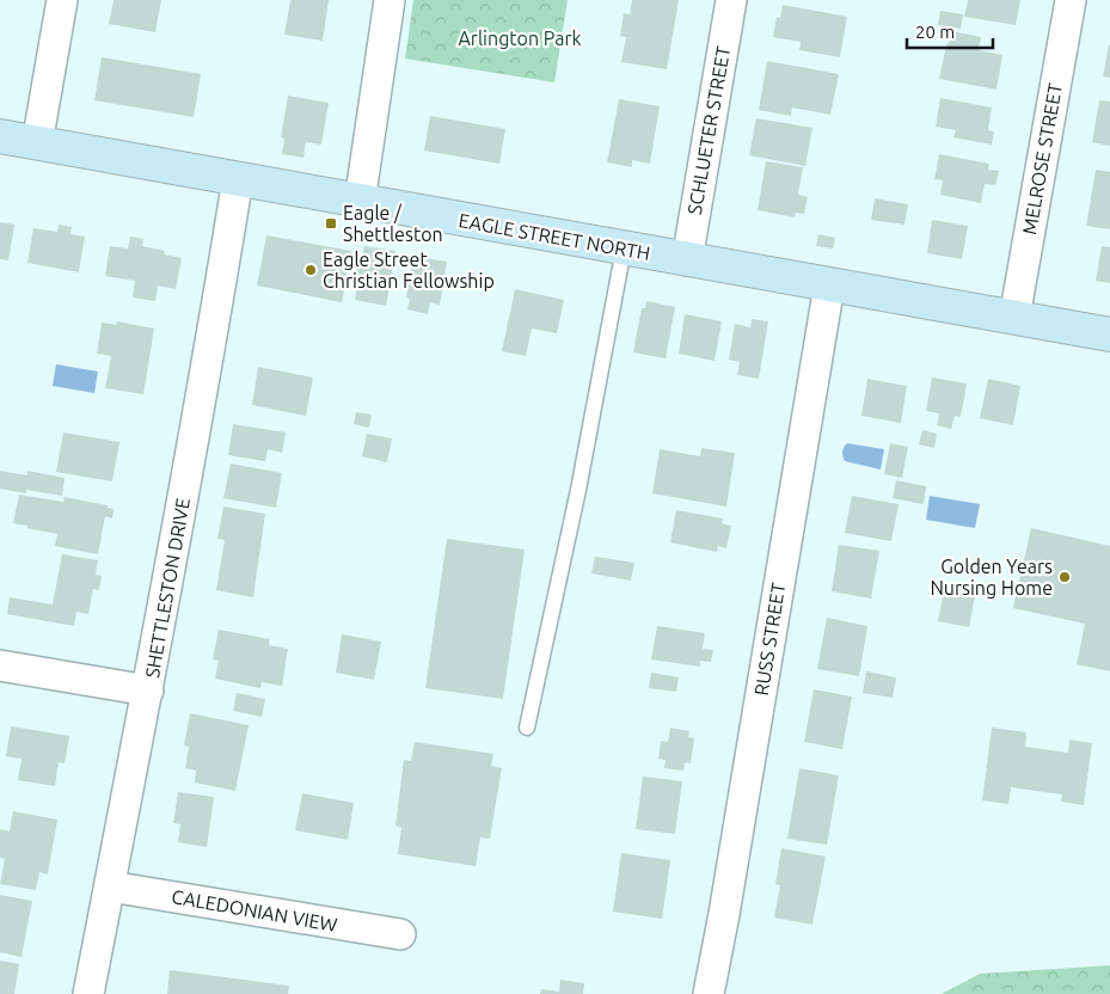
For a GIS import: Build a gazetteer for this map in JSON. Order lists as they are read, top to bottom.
{
  "streets": {
    "main road": ["EAGLE STREET NORTH"],
    "street": [
      "SCHLUETER STREET",
      "MELROSE STREET",
      "SHETTLESTON DRIVE",
      "RUSS STREET",
      "CALEDONIAN VIEW"
    ]
  },
  "crossings": [
    ["SCHLUETER STREET", "EAGLE STREET NORTH"],
    ["MELROSE STREET", "EAGLE STREET NORTH"],
    ["EAGLE STREET NORTH", "SHETTLESTON DRIVE"],
    ["EAGLE STREET NORTH", "RUSS STREET"],
    ["SHETTLESTON DRIVE", "CALEDONIAN VIEW"]
  ],
  "parks": ["Arlington Park"],
  "places": {
    "transit": ["Eagle / Shettleston"],
    "other": ["Eagle Street Christian Fellowship", "Golden Years Nursing Home"]
  },
  "scale_bar": "20 m"
}
